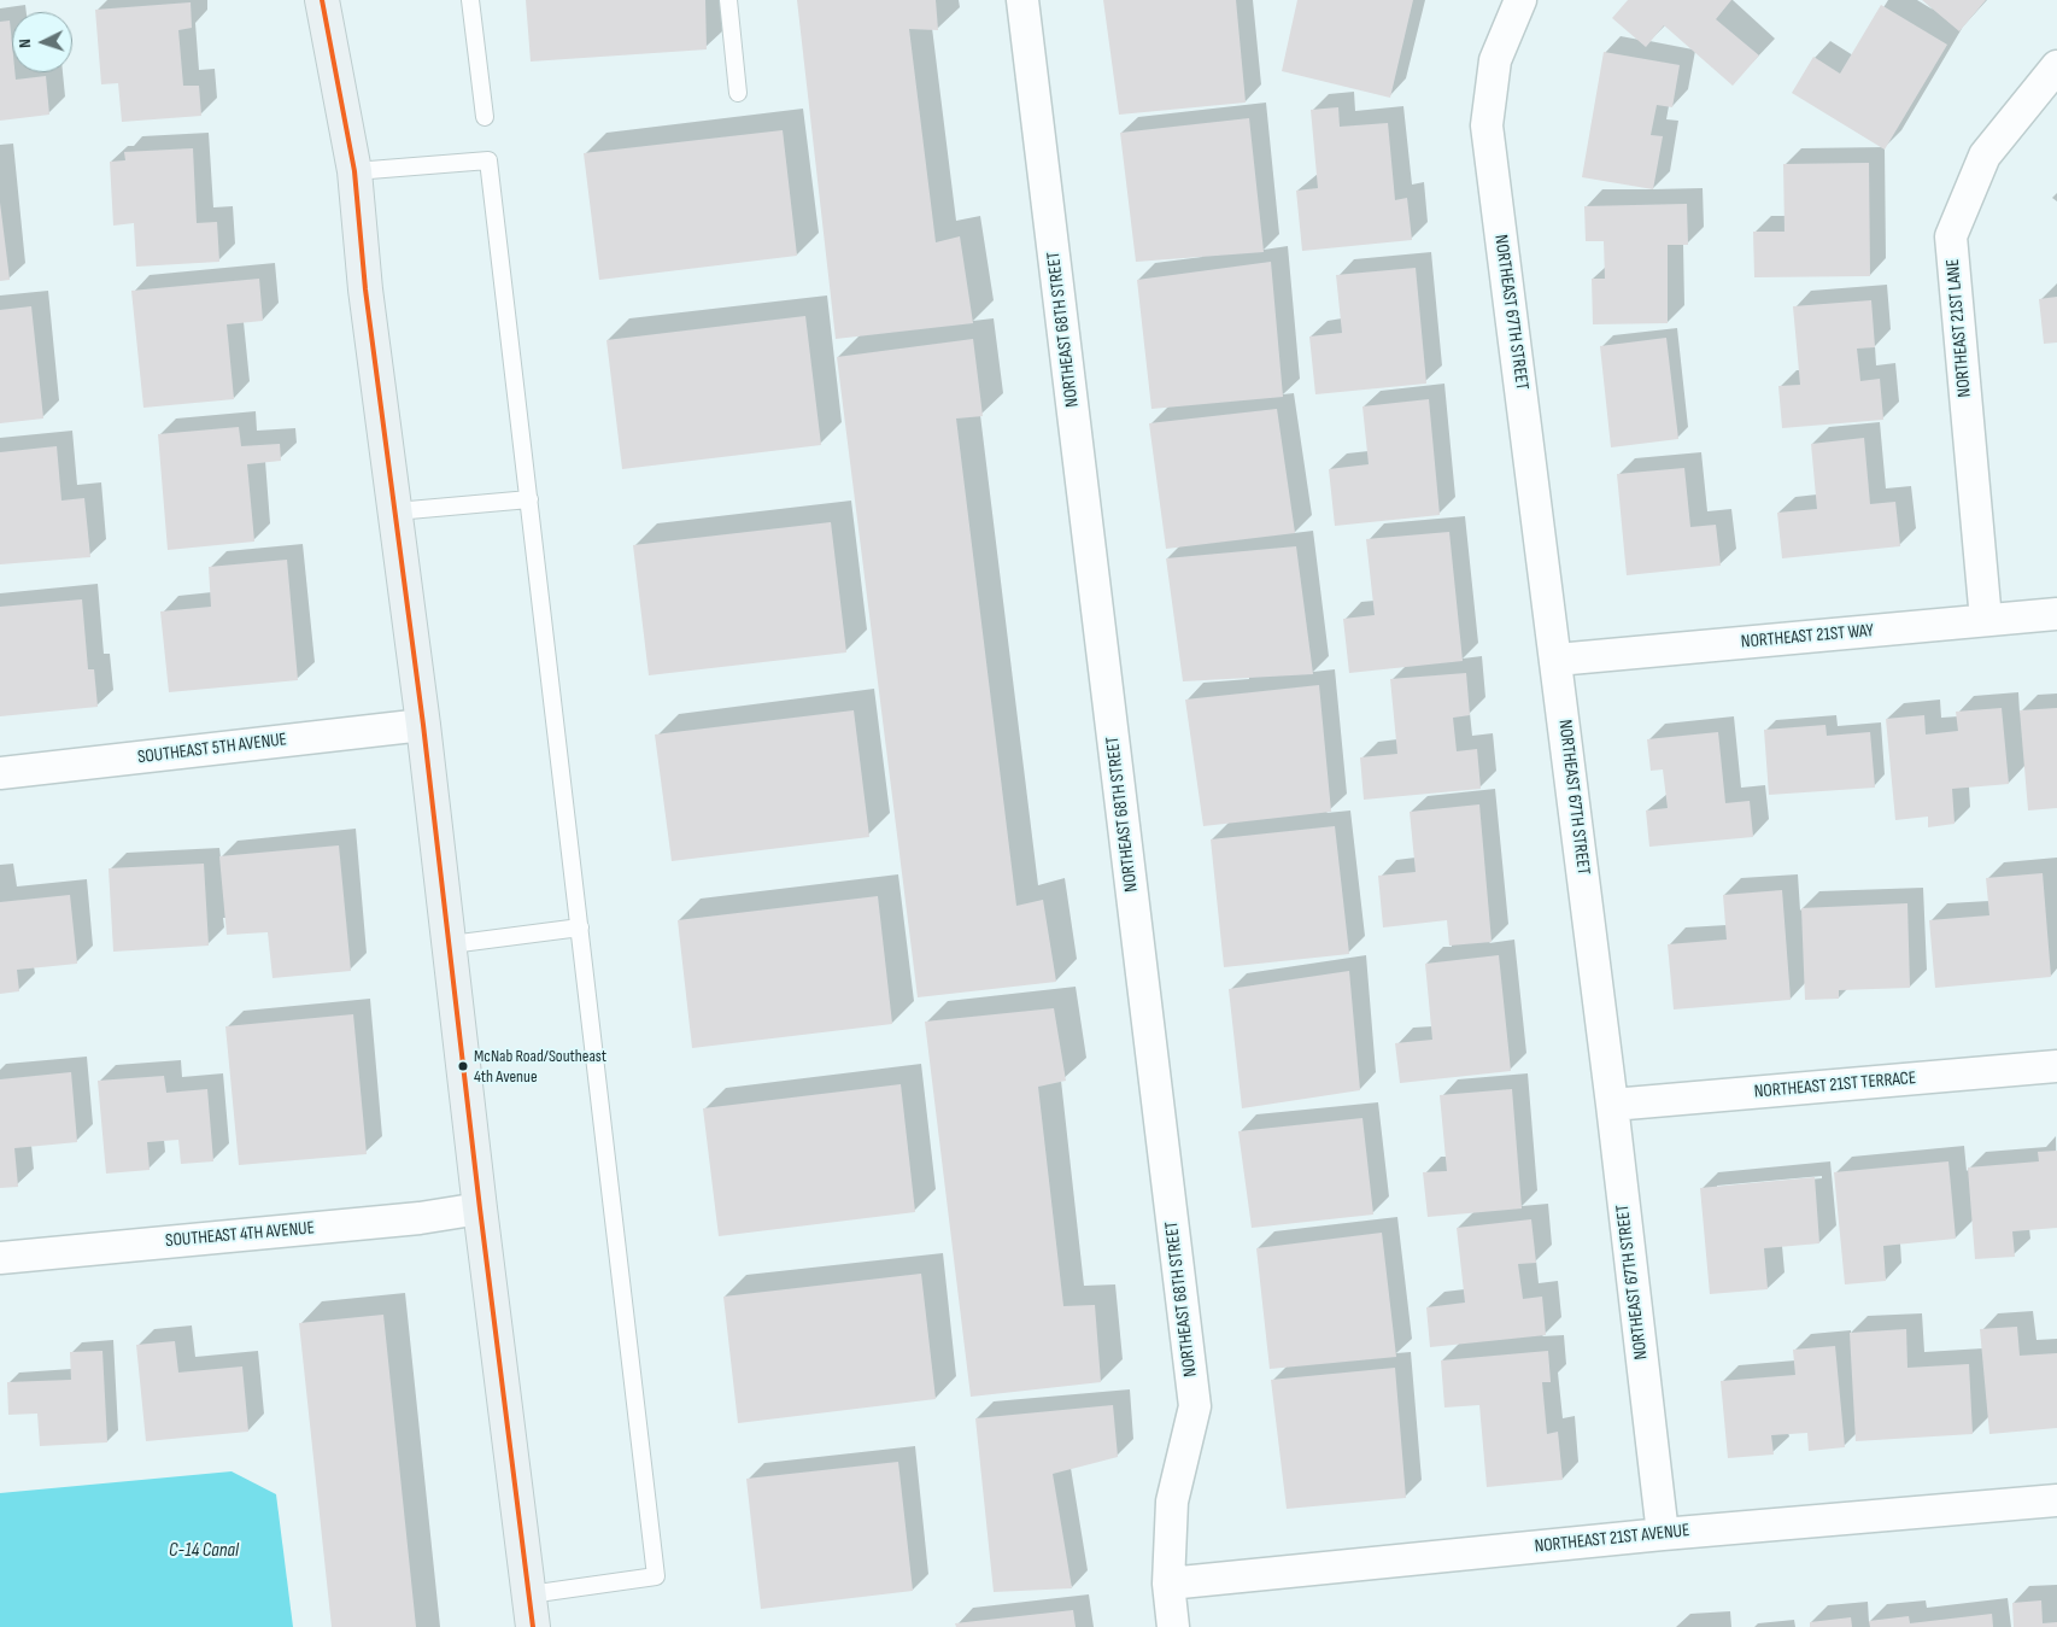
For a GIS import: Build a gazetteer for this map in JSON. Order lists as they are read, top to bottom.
{
  "streets": {
    "street": [
      "NORTHEAST 67TH STREET",
      "NORTHEAST 21ST LANE",
      "NORTHEAST 68TH STREET",
      "NORTHEAST 21ST WAY",
      "SOUTHEAST 5TH AVENUE",
      "NORTHEAST 21ST TERRACE",
      "SOUTHEAST 4TH AVENUE",
      "NORTHEAST 21ST AVENUE"
    ]
  },
  "crossings": [
    ["NORTHEAST 67TH STREET", "NORTHEAST 21ST WAY"],
    ["NORTHEAST 67TH STREET", "NORTHEAST 21ST TERRACE"],
    ["NORTHEAST 67TH STREET", "NORTHEAST 21ST AVENUE"],
    ["NORTHEAST 21ST LANE", "NORTHEAST 21ST WAY"],
    ["NORTHEAST 68TH STREET", "NORTHEAST 21ST AVENUE"]
  ],
  "water": ["C-14 Canal"],
  "places": ["McNab Road/Southeast 4th Avenue"],
  "north": "left"
}
